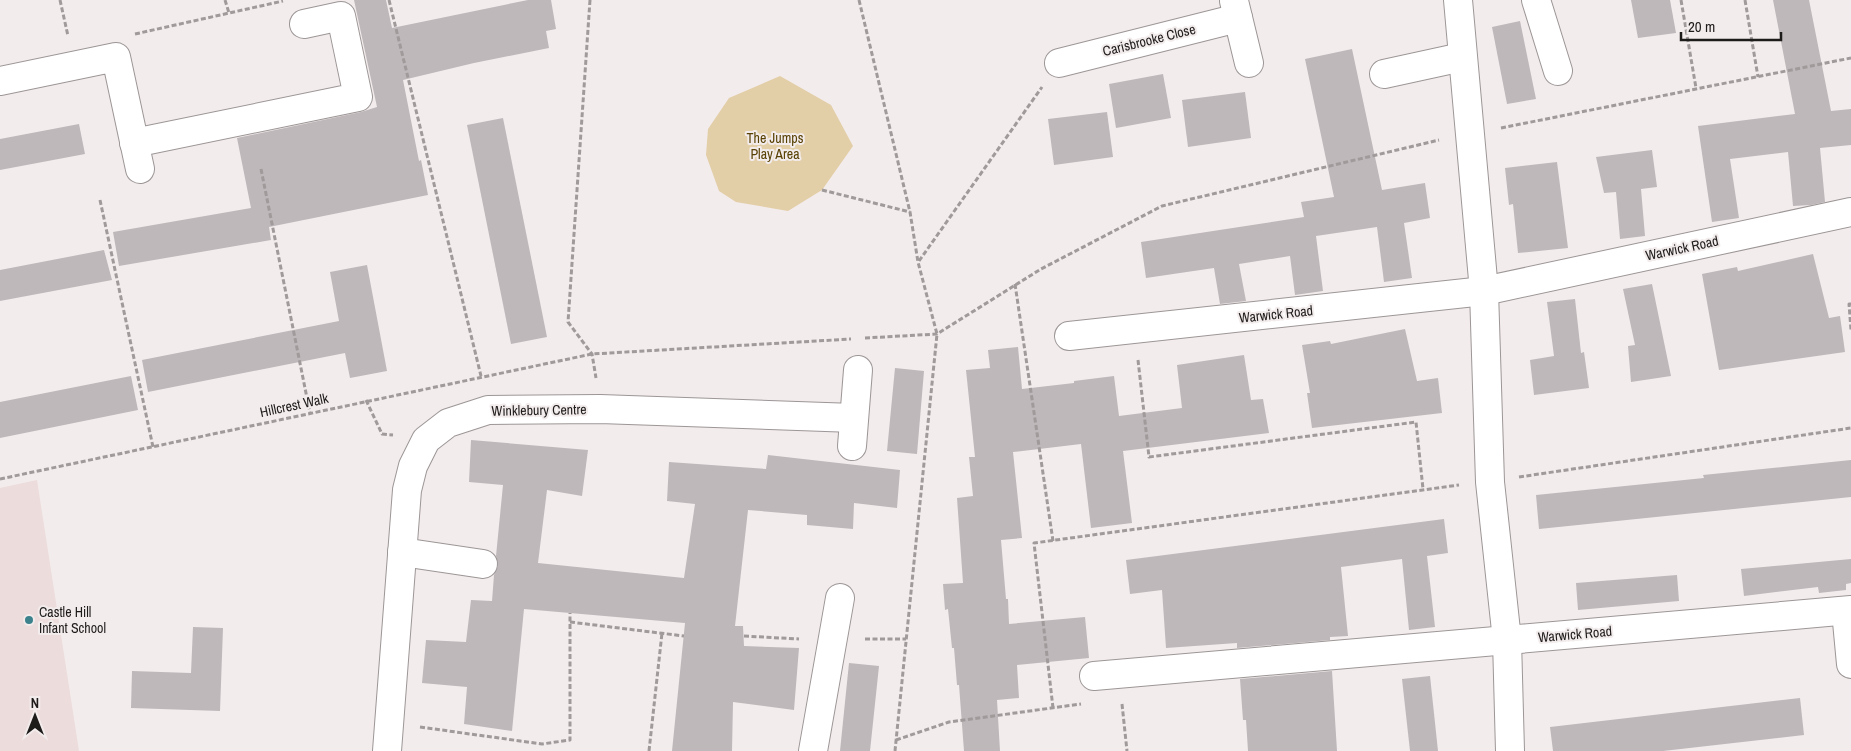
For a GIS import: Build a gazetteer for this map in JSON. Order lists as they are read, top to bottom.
{
  "streets": {
    "street": ["Carisbrooke Close", "Warwick Road", "Winklebury Centre"],
    "path": ["Hillcrest Walk"]
  },
  "parks": ["The Jumps Play Area"],
  "places": ["Castle Hill Infant School"],
  "scale_bar": "20 m",
  "north": "top"
}
